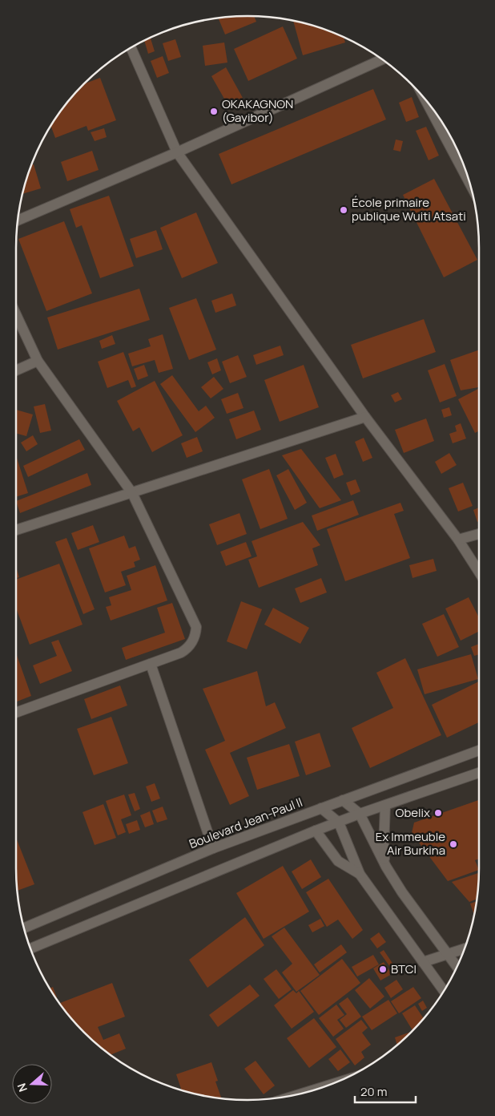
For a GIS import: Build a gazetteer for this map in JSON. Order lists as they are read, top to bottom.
{
  "streets": {
    "street": ["Boulevard Jean-Paul II"]
  },
  "places": [
    "OKAKAGNON (Gayibor)",
    "École primaire publique Wuiti Atsati",
    "Obelix",
    "Ex Immeuble Air Burkina",
    "BTCI"
  ],
  "scale_bar": "20 m",
  "north": "left"
}
